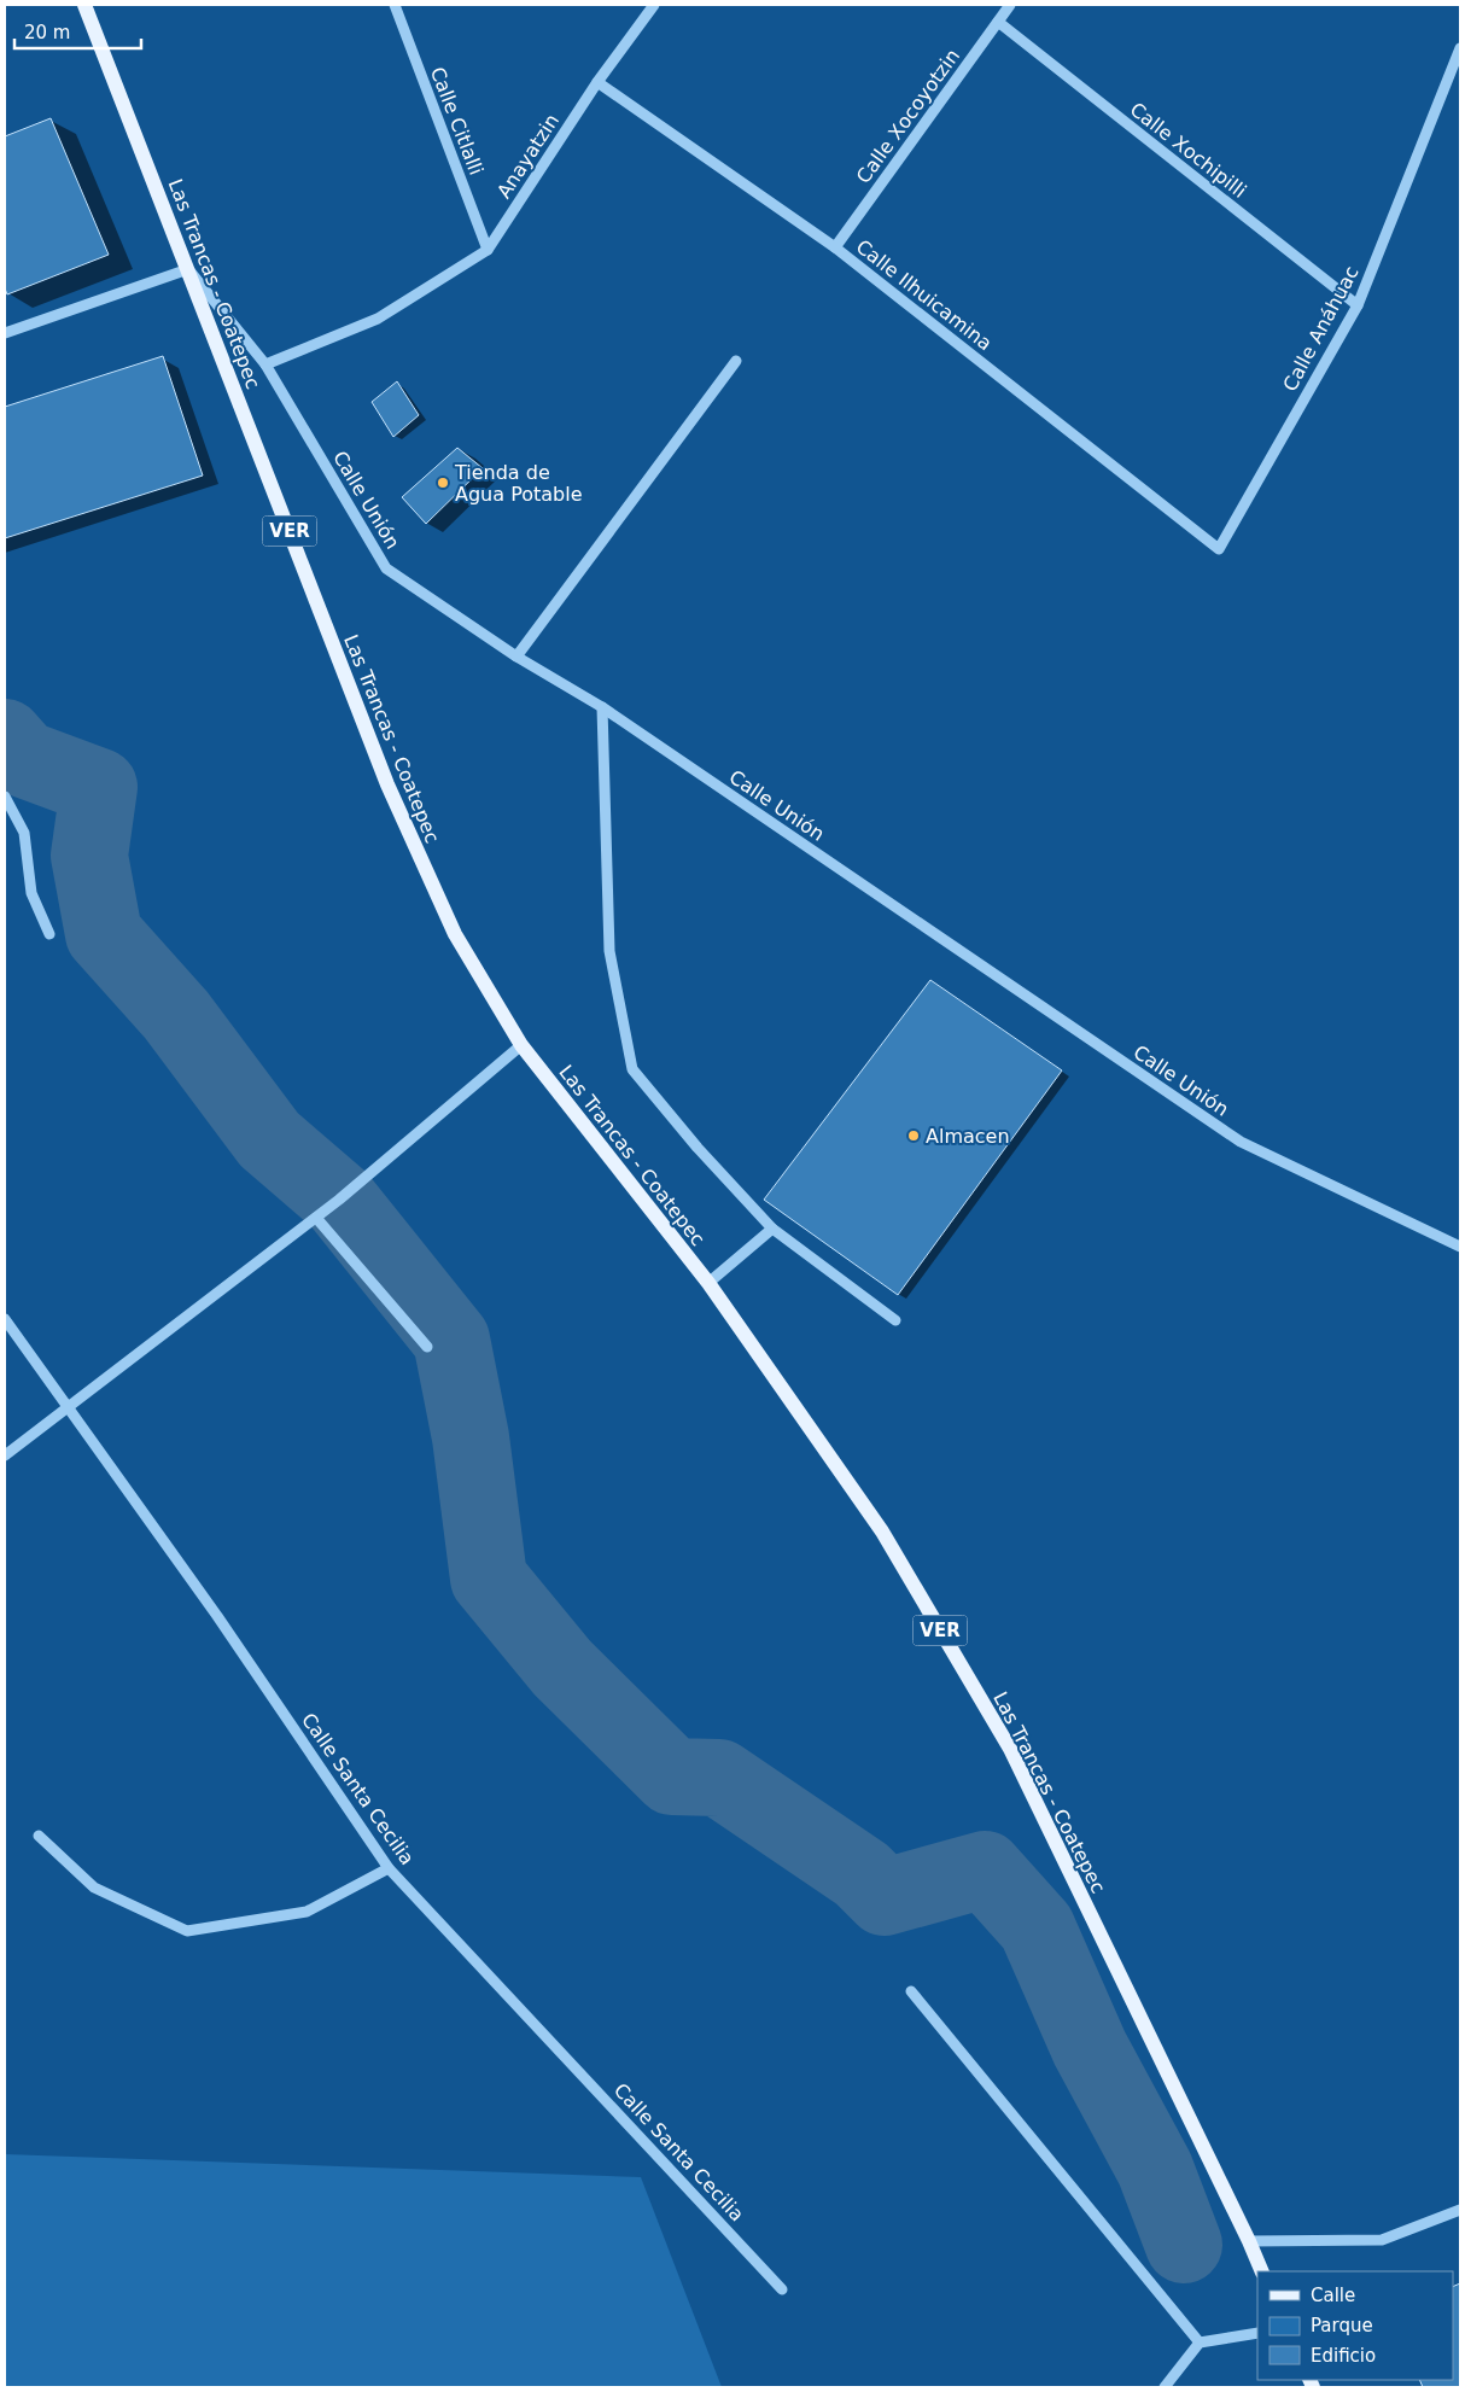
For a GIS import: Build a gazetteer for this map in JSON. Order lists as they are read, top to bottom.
{
  "streets": {
    "main road": ["Las Trancas - Coatepec", "VER"],
    "street": [
      "Calle Xocoyotzin",
      "Calle Citlalli",
      "Calle Xochipilli",
      "Anayatzin",
      "Calle Ilhuicamina",
      "Calle Anáhuac",
      "Calle Unión",
      "Calle Santa Cecilia"
    ]
  },
  "crossings": [
    ["Calle Xocoyotzin", "Calle Xochipilli"],
    ["Calle Xocoyotzin", "Calle Ilhuicamina"],
    ["Calle Citlalli", "Anayatzin"],
    ["Calle Xochipilli", "Calle Anáhuac"],
    ["Anayatzin", "Calle Ilhuicamina"],
    ["Las Trancas - Coatepec", "Calle Unión"],
    ["Calle Ilhuicamina", "Calle Anáhuac"]
  ],
  "places": ["Tienda de Agua Potable", "Almacen"],
  "legend": ["Calle", "Parque", "Edificio"],
  "scale_bar": "20 m"
}
